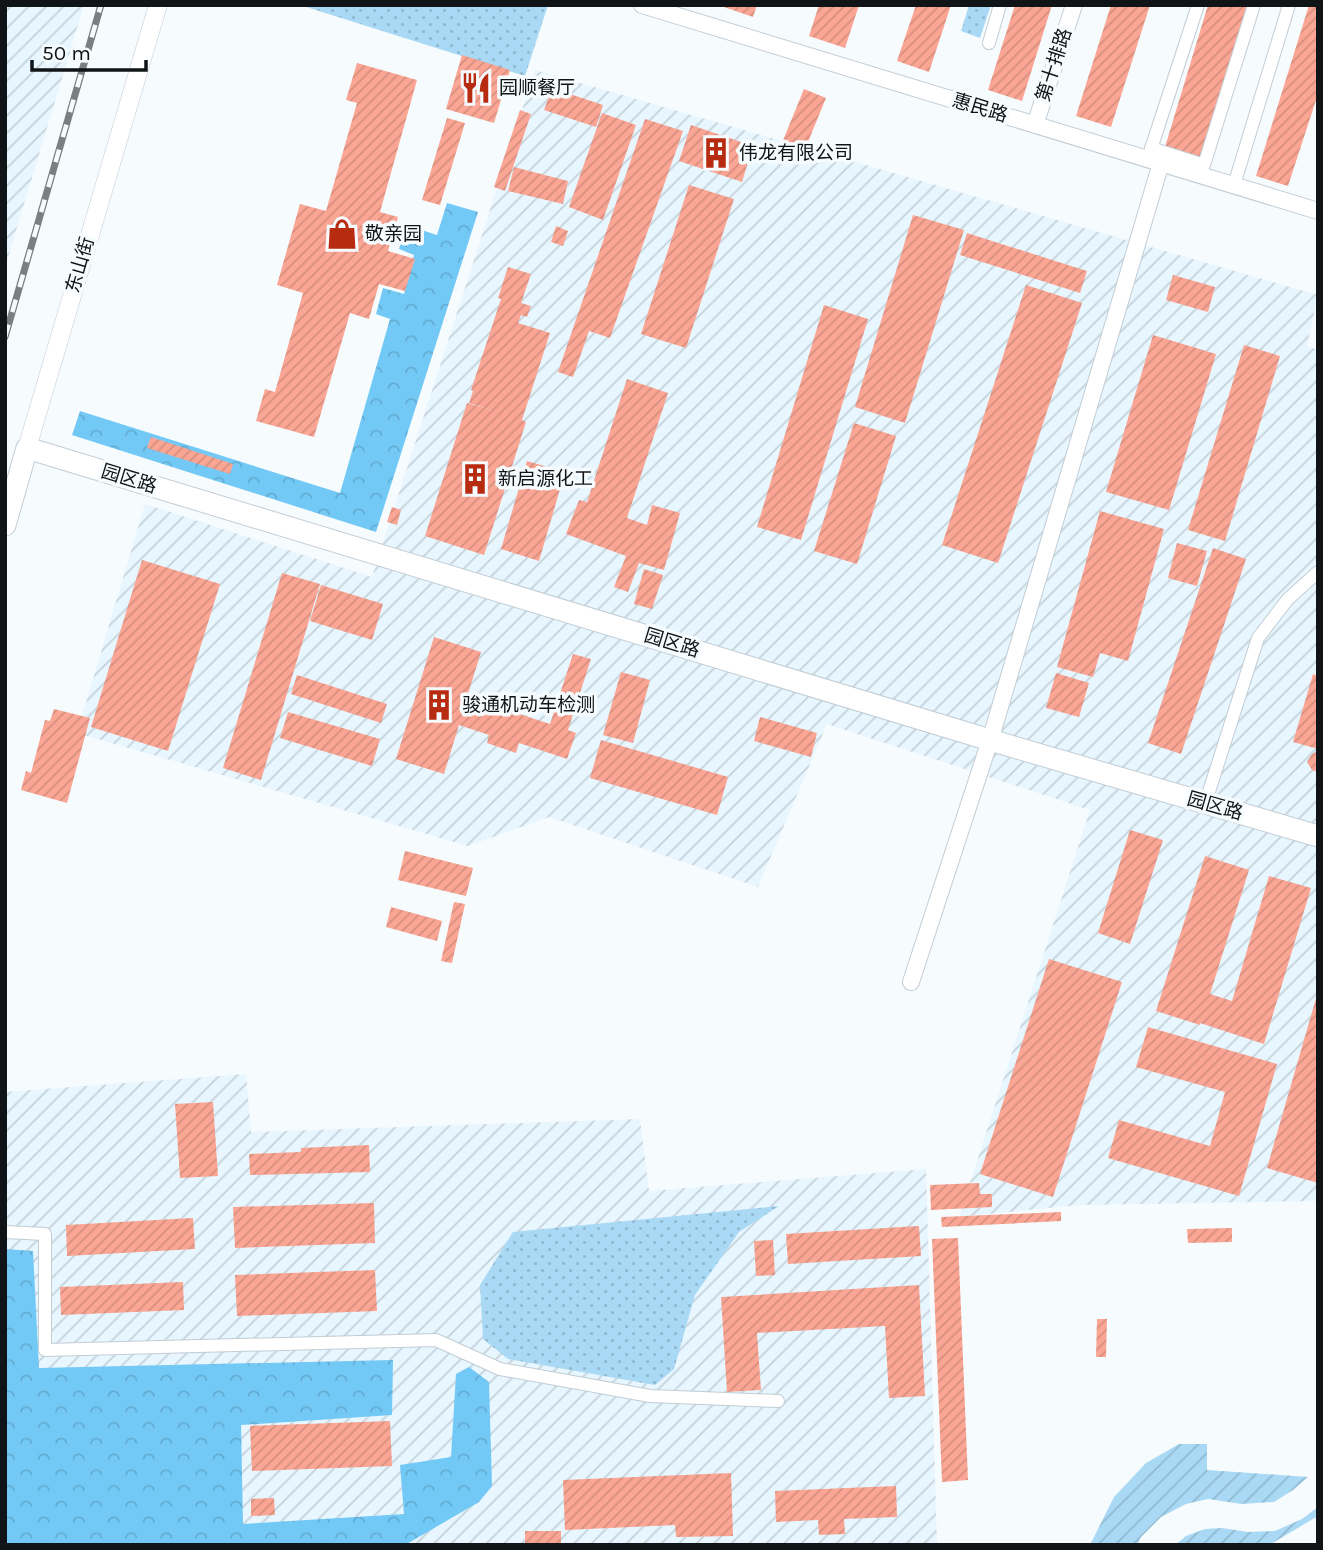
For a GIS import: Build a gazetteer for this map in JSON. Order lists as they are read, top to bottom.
{
  "streets": {
    "highway": ["东山街", "园区路"],
    "street": ["第十排路", "惠民路"]
  },
  "crossings": [
    ["第十排路", "惠民路"],
    ["东山街", "园区路"]
  ],
  "places": {
    "restaurant": ["园顺餐厅"],
    "building": ["伟龙有限公司", "新启源化工", "骏通机动车检测"],
    "shop": ["敬亲园"]
  },
  "scale_bar": "50 m"
}
